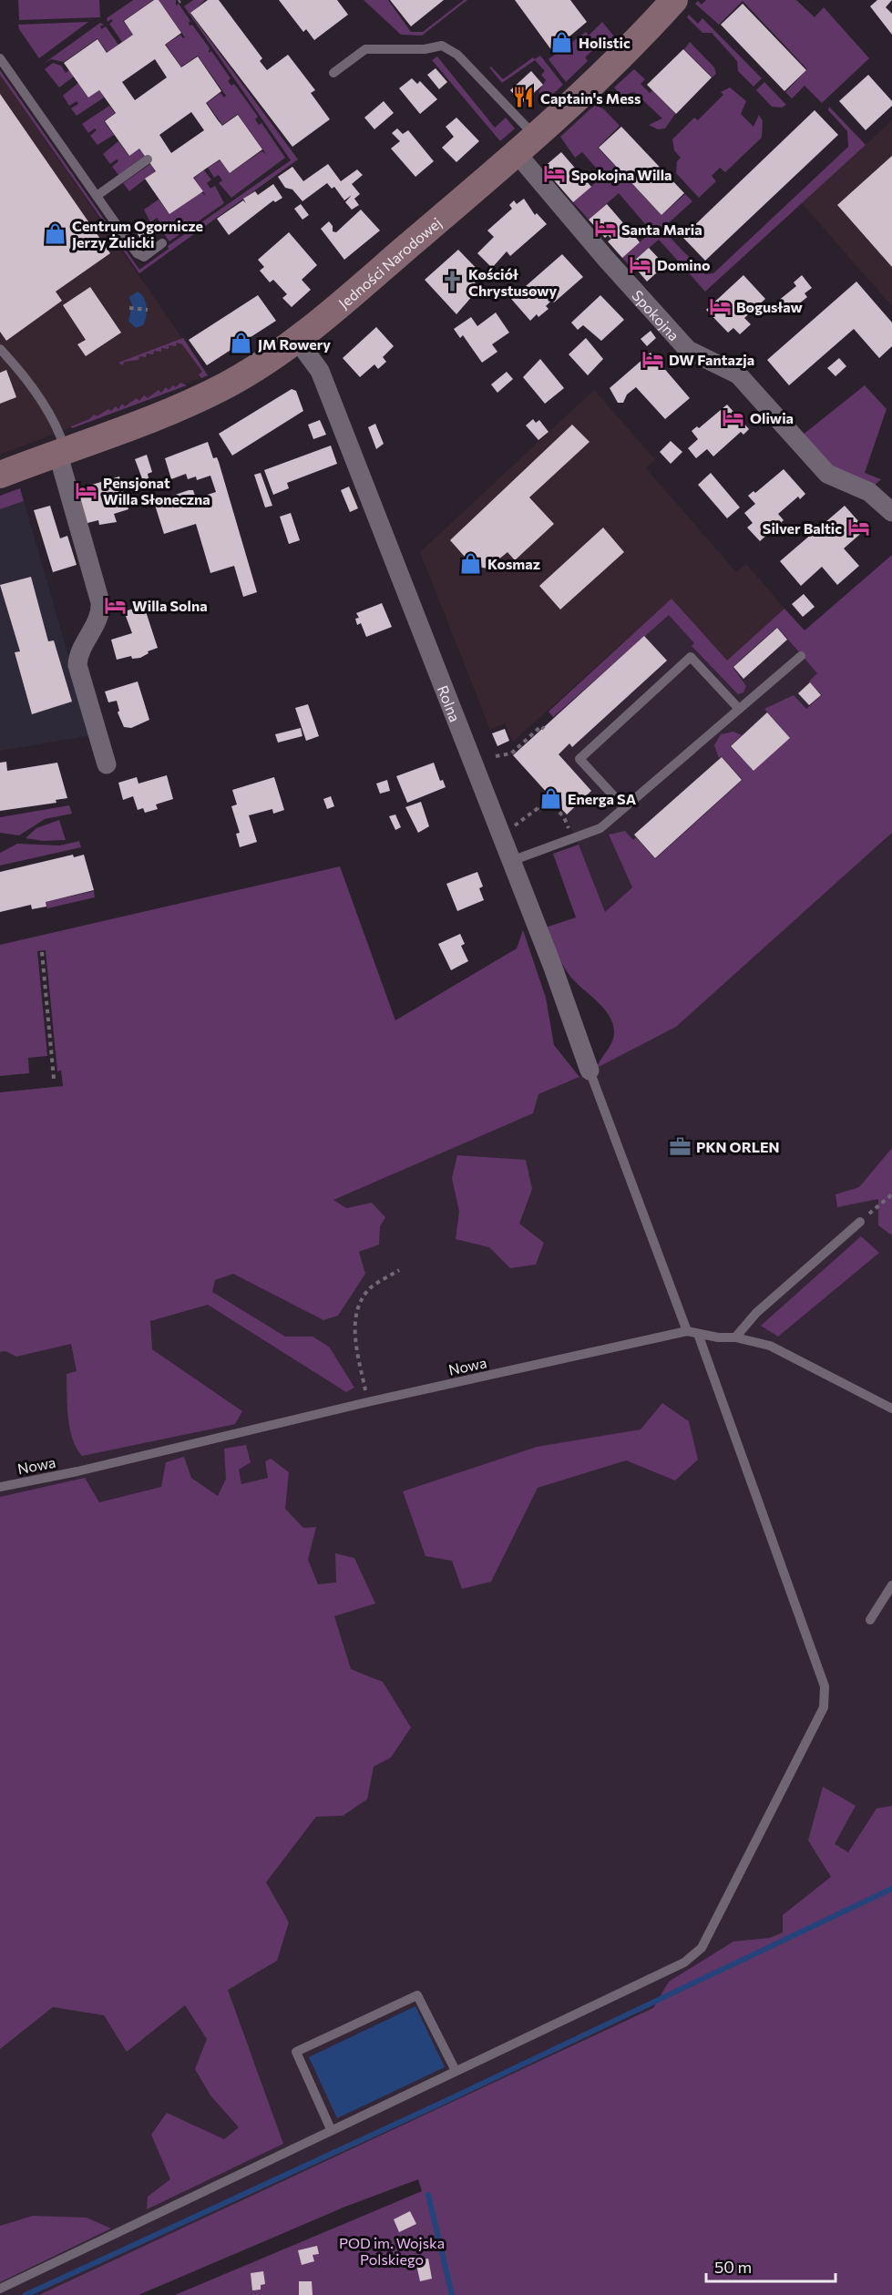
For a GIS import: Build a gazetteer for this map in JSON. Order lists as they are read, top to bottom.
{
  "streets": {
    "street": ["Jedności Narodowej", "Spokojna", "Rolna"],
    "lane": ["Nowa"]
  },
  "crossings": [
    ["Jedności Narodowej", "Spokojna"],
    ["Jedności Narodowej", "Rolna"]
  ],
  "parks": ["POD im. Wojska Polskiego"],
  "places": {
    "shop": [
      "Holistic",
      "Centrum Ogornicze Jerzy Żulicki",
      "JM Rowery",
      "Kosmaz",
      "Energa SA"
    ],
    "restaurant": ["Captain's Mess"],
    "hotel": [
      "Spokojna Willa",
      "Santa Maria",
      "Domino",
      "Bogusław",
      "DW Fantazja",
      "Oliwia",
      "Pensjonat Willa Słoneczna",
      "Silver Baltic",
      "Willa Solna"
    ],
    "church": ["Kościół Chrystusowy"],
    "office": ["PKN ORLEN"]
  },
  "scale_bar": "50 m"
}
